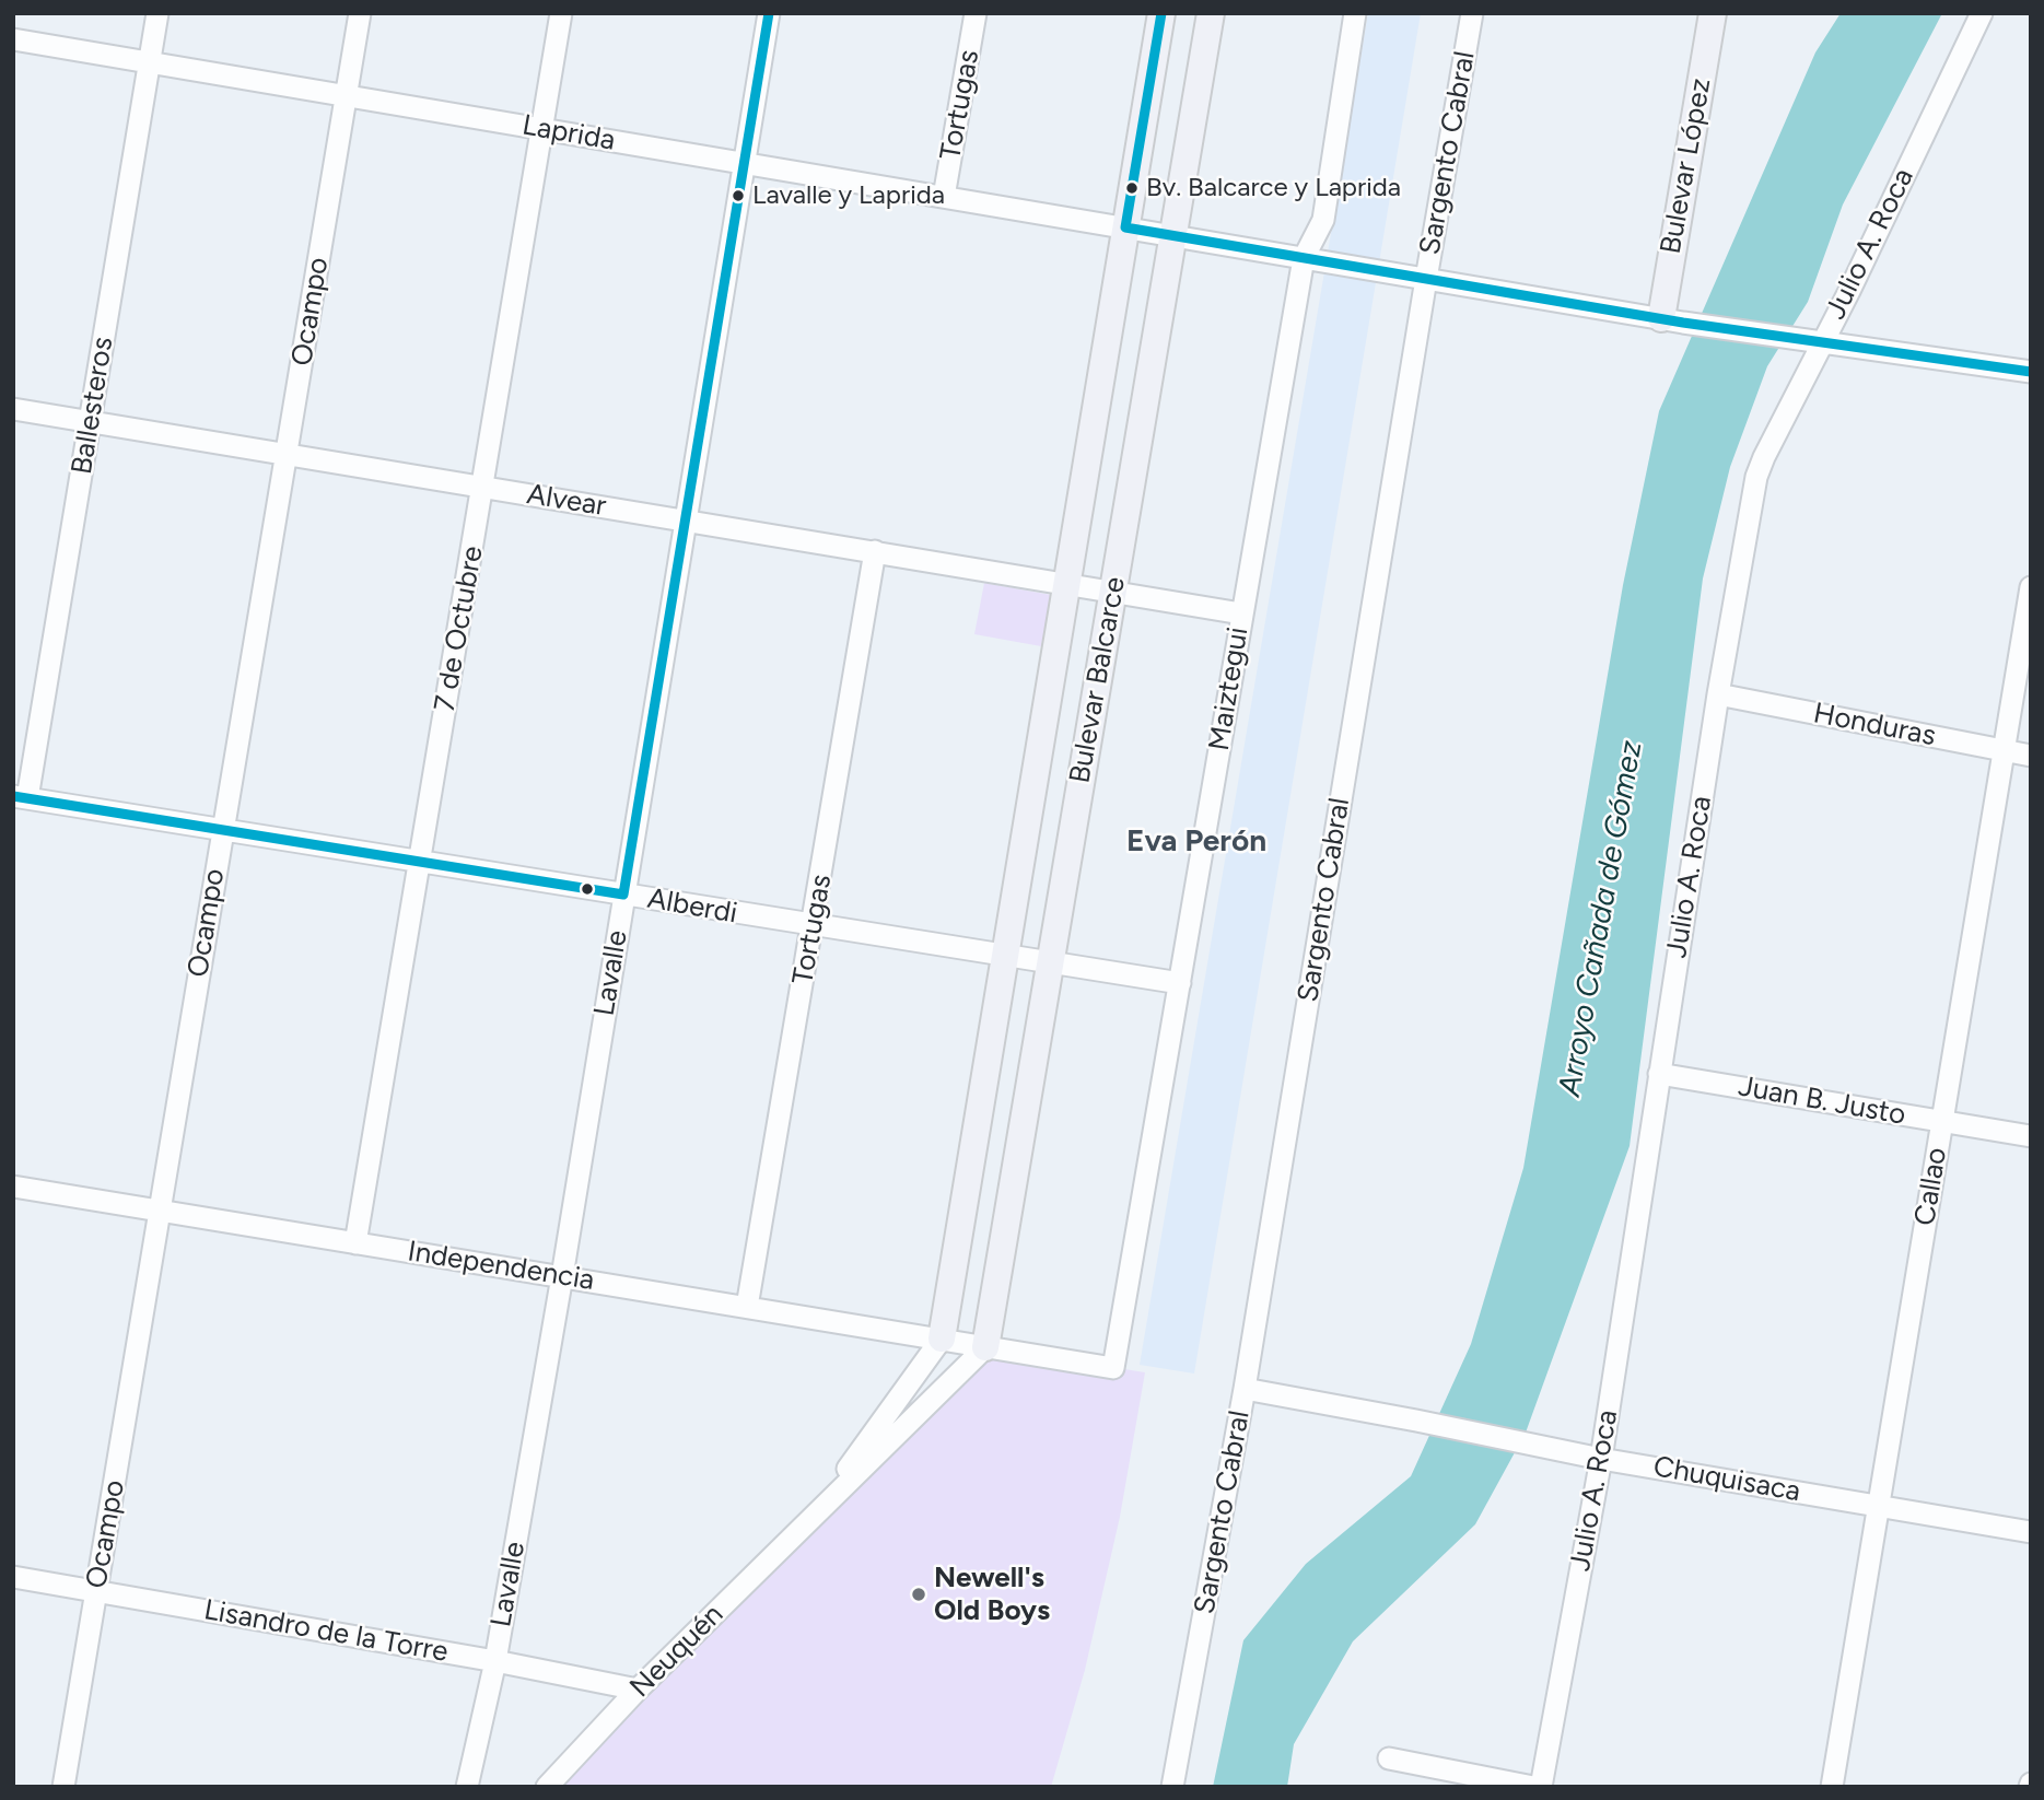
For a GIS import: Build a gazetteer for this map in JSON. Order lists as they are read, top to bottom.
{
  "streets": {
    "main road": ["Bulevar López", "Bulevar Balcarce"],
    "street": [
      "Tortugas",
      "Laprida",
      "Sargento Cabral",
      "Julio A. Roca",
      "Ocampo",
      "Ballesteros",
      "Alvear",
      "7 de Octubre",
      "Maiztegui",
      "Honduras",
      "Alberdi",
      "Lavalle",
      "Juan B. Justo",
      "Callao",
      "Independencia",
      "Chuquisaca",
      "Lisandro de la Torre",
      "Neuquén"
    ]
  },
  "crossings": [
    ["Tortugas", "Laprida"],
    ["Tortugas", "Alvear"],
    ["Tortugas", "Alberdi"],
    ["Tortugas", "Independencia"],
    ["Laprida", "Ocampo"],
    ["Laprida", "Ballesteros"],
    ["Laprida", "7 de Octubre"],
    ["Laprida", "Bulevar Balcarce"],
    ["Laprida", "Maiztegui"],
    ["Laprida", "Lavalle"],
    ["Sargento Cabral", "Chuquisaca"],
    ["Julio A. Roca", "Honduras"],
    ["Julio A. Roca", "Juan B. Justo"],
    ["Julio A. Roca", "Chuquisaca"],
    ["Ocampo", "Alvear"],
    ["Ocampo", "Alberdi"],
    ["Ocampo", "Independencia"],
    ["Ocampo", "Lisandro de la Torre"],
    ["Ballesteros", "Alvear"],
    ["Ballesteros", "Alberdi"],
    ["Alvear", "7 de Octubre"],
    ["Alvear", "Bulevar Balcarce"],
    ["Alvear", "Maiztegui"],
    ["Alvear", "Lavalle"],
    ["7 de Octubre", "Alberdi"],
    ["7 de Octubre", "Independencia"],
    ["Bulevar Balcarce", "Alberdi"],
    ["Bulevar Balcarce", "Independencia"],
    ["Bulevar Balcarce", "Neuquén"],
    ["Maiztegui", "Alberdi"],
    ["Maiztegui", "Independencia"],
    ["Honduras", "Callao"],
    ["Alberdi", "Lavalle"],
    ["Lavalle", "Independencia"],
    ["Lavalle", "Lisandro de la Torre"],
    ["Juan B. Justo", "Callao"],
    ["Callao", "Chuquisaca"],
    ["Independencia", "Neuquén"],
    ["Lisandro de la Torre", "Neuquén"]
  ],
  "districts": ["Eva Perón"],
  "water": ["Arroyo Cañada de Gómez"],
  "places": ["Bv. Balcarce y Laprida", "Lavalle y Laprida", "Newell's Old Boys"]
}
